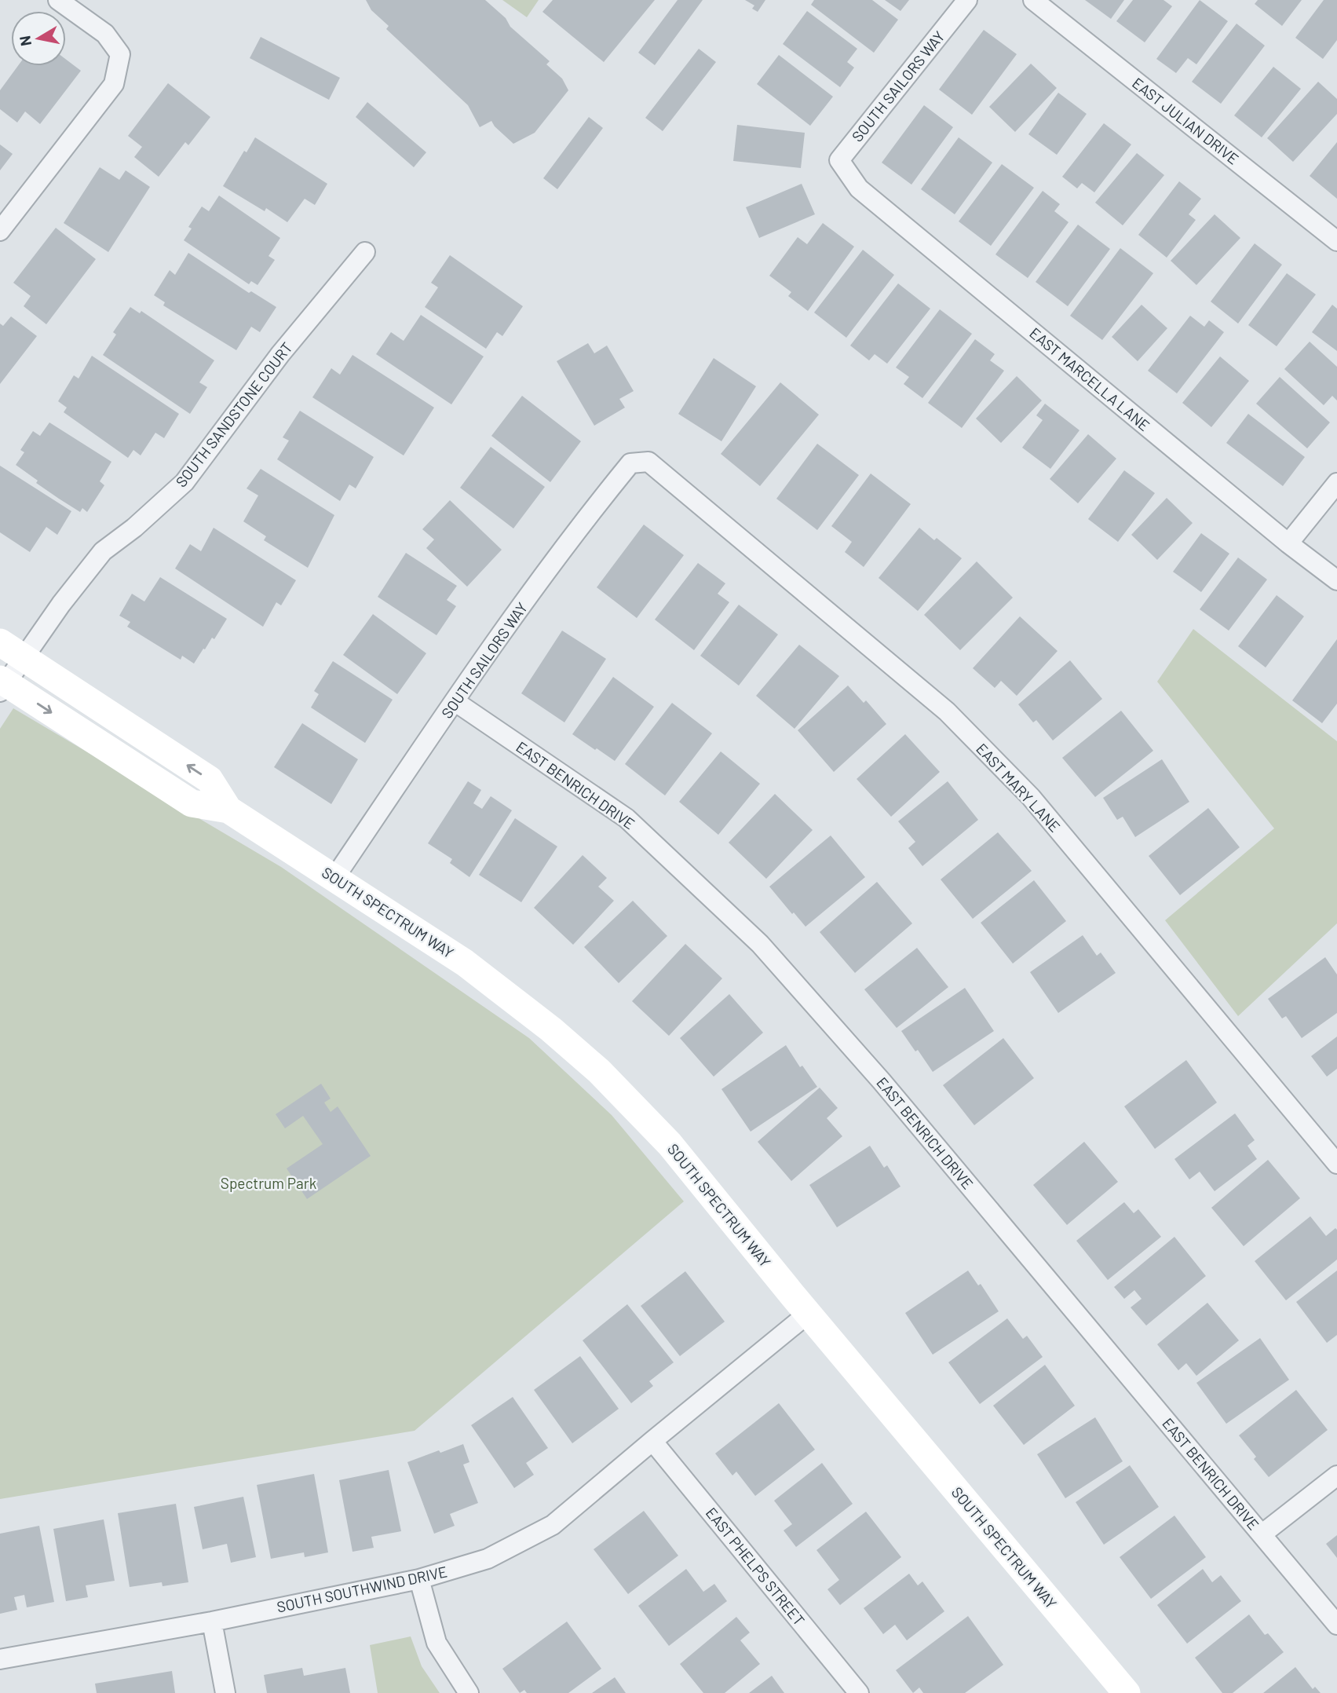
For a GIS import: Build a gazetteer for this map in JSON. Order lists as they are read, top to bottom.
{
  "streets": {
    "street": [
      "SOUTH SAILORS WAY",
      "EAST JULIAN DRIVE",
      "EAST MARCELLA LANE",
      "SOUTH SANDSTONE COURT",
      "EAST BENRICH DRIVE",
      "EAST MARY LANE",
      "SOUTH SPECTRUM WAY",
      "EAST PHELPS STREET",
      "SOUTH SOUTHWIND DRIVE"
    ]
  },
  "crossings": [
    ["SOUTH SAILORS WAY", "EAST MARCELLA LANE"],
    ["SOUTH SAILORS WAY", "EAST BENRICH DRIVE"],
    ["SOUTH SAILORS WAY", "EAST MARY LANE"],
    ["SOUTH SAILORS WAY", "SOUTH SPECTRUM WAY"],
    ["SOUTH SANDSTONE COURT", "SOUTH SPECTRUM WAY"],
    ["SOUTH SPECTRUM WAY", "SOUTH SOUTHWIND DRIVE"],
    ["EAST PHELPS STREET", "SOUTH SOUTHWIND DRIVE"]
  ],
  "parks": ["Spectrum Park"],
  "north": "left"
}
